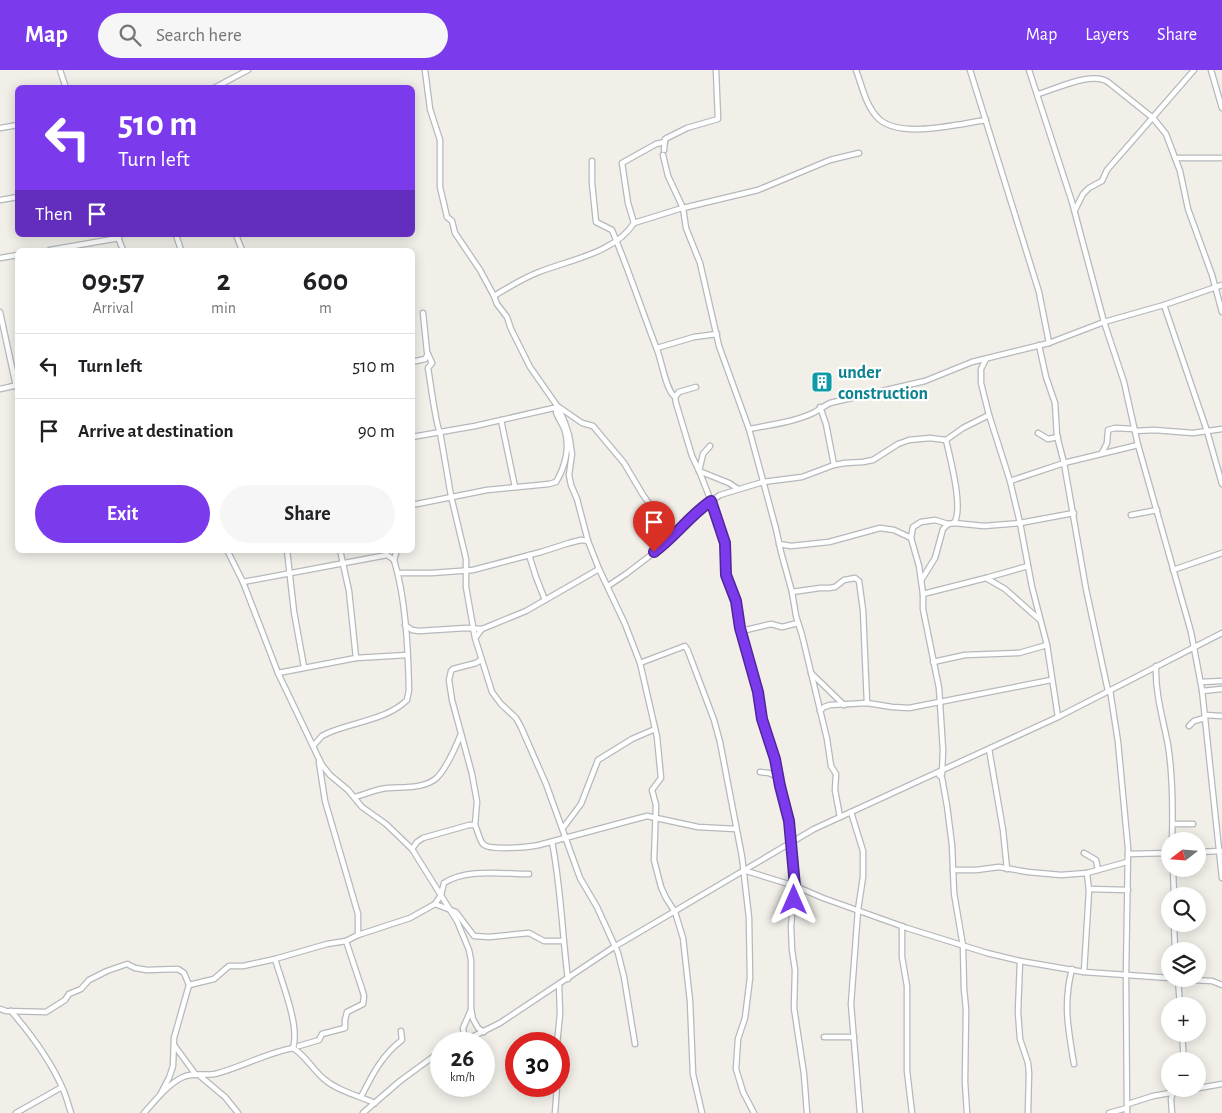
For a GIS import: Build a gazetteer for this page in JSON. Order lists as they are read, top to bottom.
{
  "places": {
    "building": ["under construction"]
  },
  "north": "left",
  "page": {
    "header": "Map",
    "search": "Search here",
    "nav": ["Map", "Layers", "Share"],
    "turn": ["510 m", "Turn left"],
    "then": "Then",
    "eta": [
      "09:57",
      "Arrival",
      "2",
      "min",
      "600",
      "m"
    ],
    "list": [
      {
        "name": "Turn left",
        "value": "510 m"
      },
      {
        "name": "Arrive at destination",
        "value": "90 m"
      }
    ],
    "buttons": ["Exit", "Share"],
    "map_buttons": ["+", "−"],
    "speed": "26 km/h",
    "limit": "30"
  }
}
